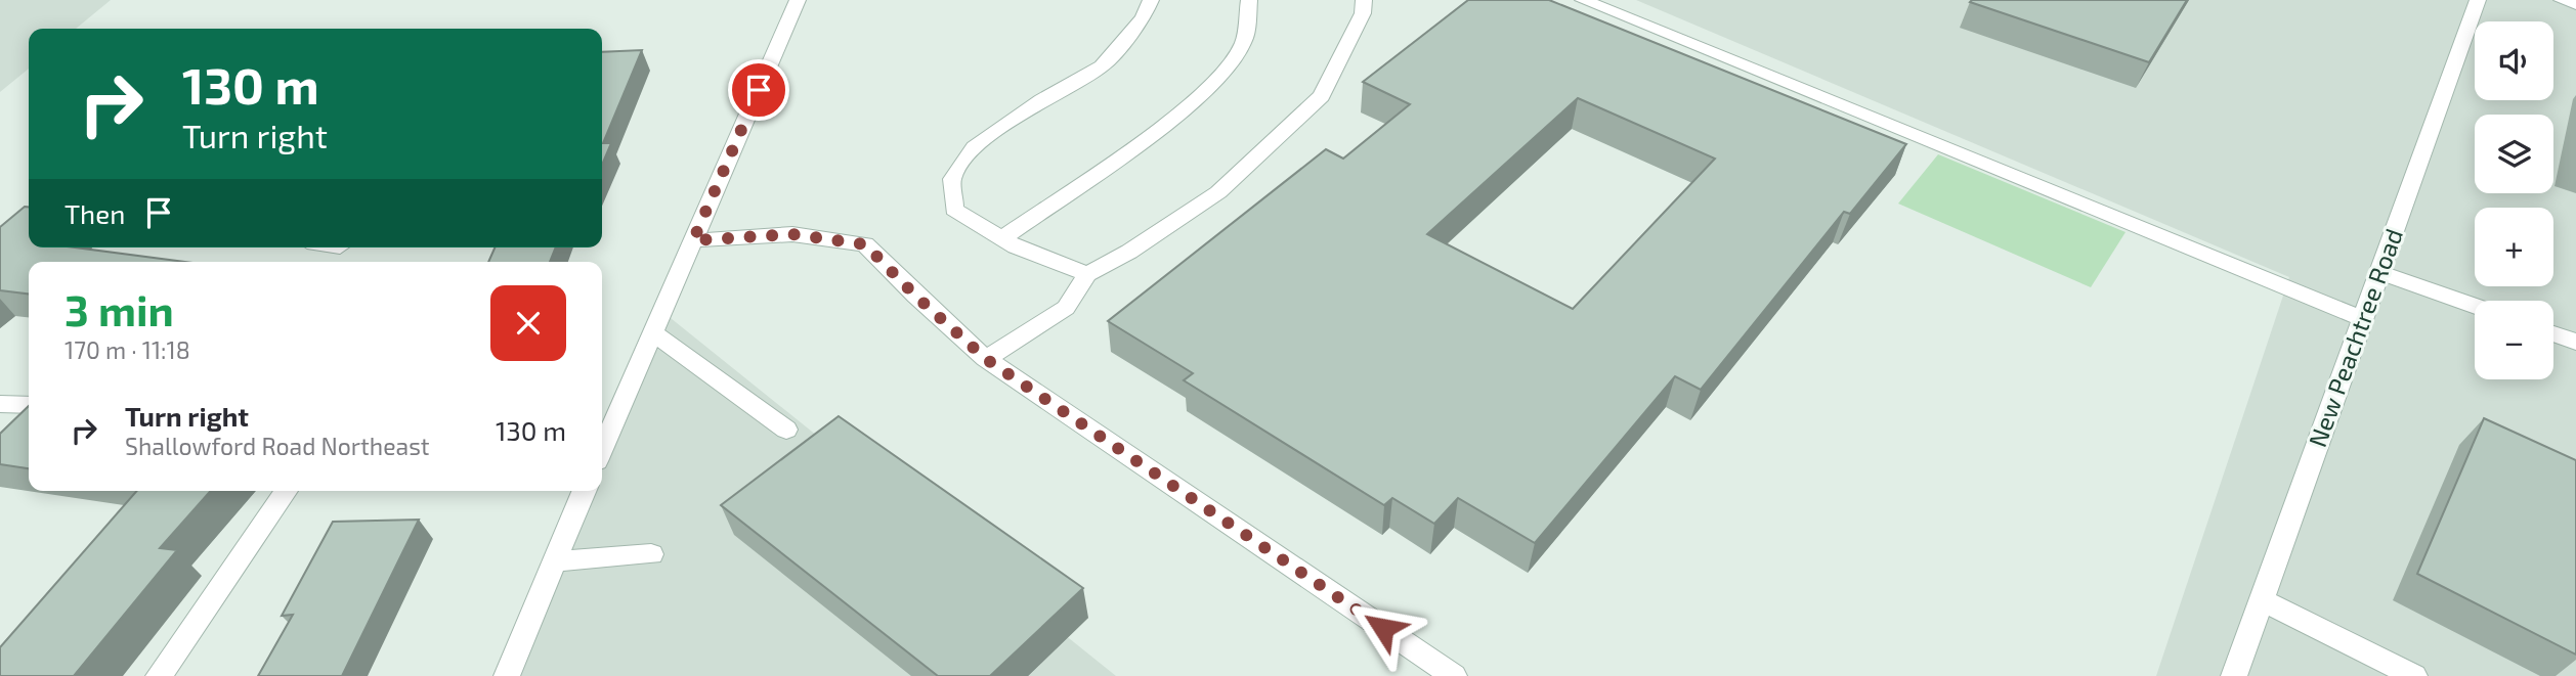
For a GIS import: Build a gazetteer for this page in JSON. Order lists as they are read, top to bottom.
{
  "streets": {
    "street": ["New Peachtree Road"]
  },
  "page": {
    "map_buttons": ["+", "−"],
    "turn": ["130 m", "Turn right"],
    "then": "Then",
    "heading": ["3 min", "170 m · 11:18"],
    "list": [
      {
        "name": "Turn right",
        "note": "Shallowford Road Northeast",
        "value": "130 m"
      }
    ]
  }
}
